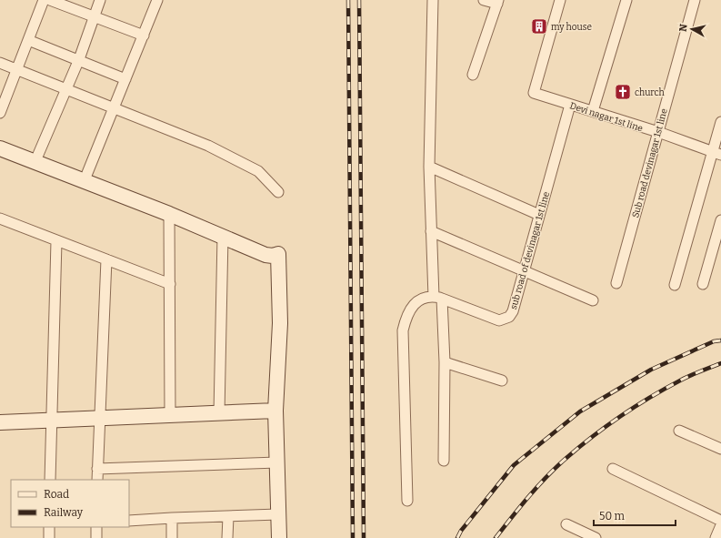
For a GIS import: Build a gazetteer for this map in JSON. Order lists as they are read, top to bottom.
{
  "streets": {
    "street": ["Devi nagar 1st line", "Sub road devinagar 1st line", "sub road of devinagar 1st line"]
  },
  "crossings": [
    ["Devi nagar 1st line", "Sub road devinagar 1st line"],
    ["Devi nagar 1st line", "sub road of devinagar 1st line"]
  ],
  "places": {
    "building": ["my house"],
    "church": ["church"]
  },
  "legend": ["Road", "Railway"],
  "scale_bar": "50 m",
  "north": "left"
}
